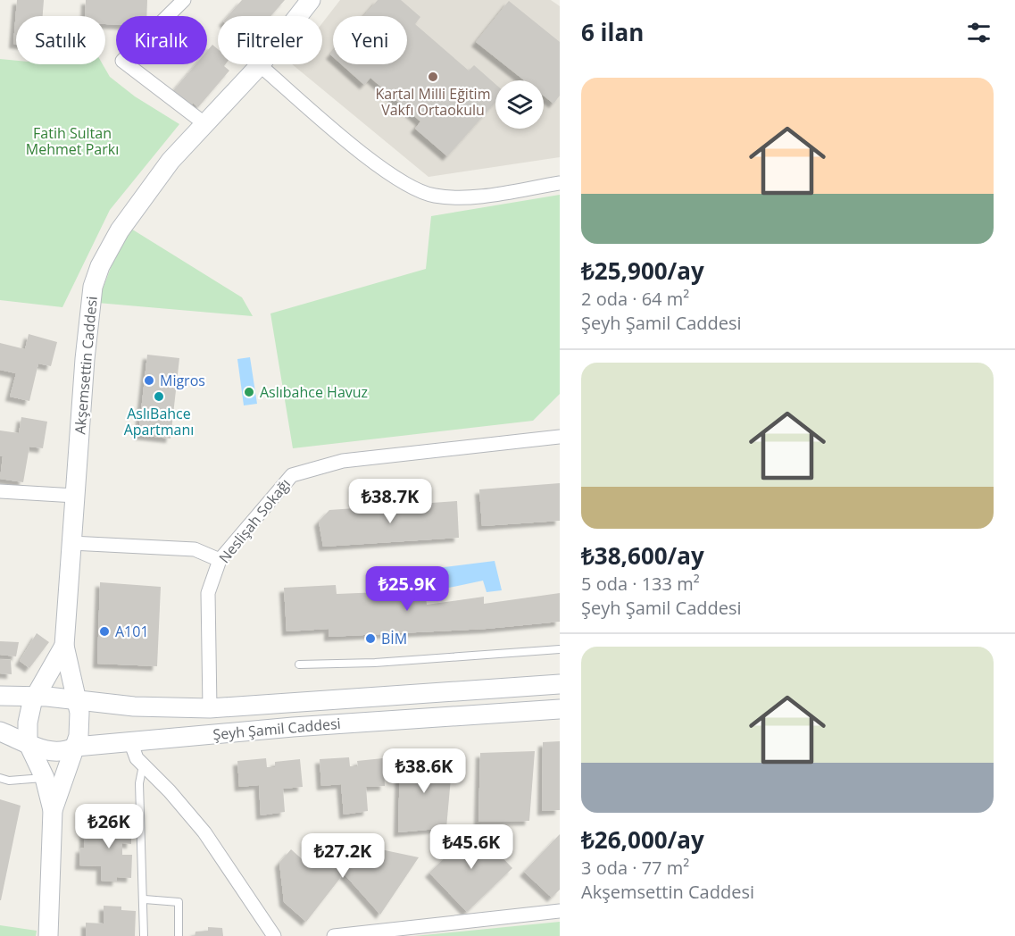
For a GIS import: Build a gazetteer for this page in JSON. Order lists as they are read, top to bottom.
{
  "streets": {
    "street": ["Akşemsettin Caddesi", "Neslişah Sokağı", "Şeyh Şamil Caddesi"]
  },
  "crossings": [
    ["Akşemsettin Caddesi", "Şeyh Şamil Caddesi"],
    ["Neslişah Sokağı", "Şeyh Şamil Caddesi"]
  ],
  "parks": ["Fatih Sultan Mehmet Parkı"],
  "places": [
    "Kartal Milli Eğitim Vakfı Ortaokulu",
    "Migros",
    "Aslıbahce Havuz",
    "AslıBahce Apartmanı",
    "A101",
    "BİM"
  ],
  "page": {
    "heading": "6 ilan",
    "chip": [
      "Satılık",
      "Kiralık",
      "Filtreler",
      "Yeni"
    ],
    "list": [
      {
        "name": "₺25,900/ay",
        "note": "2 oda · 64 m² · Şeyh Şamil Caddesi"
      },
      {
        "name": "₺38,600/ay",
        "note": "5 oda · 133 m² · Şeyh Şamil Caddesi"
      },
      {
        "name": "₺26,000/ay",
        "note": "3 oda · 77 m² · Akşemsettin Caddesi"
      }
    ],
    "price": [
      "₺38.7K",
      "₺25.9K",
      "₺38.6K",
      "₺26K",
      "₺45.6K",
      "₺27.2K"
    ]
  }
}
